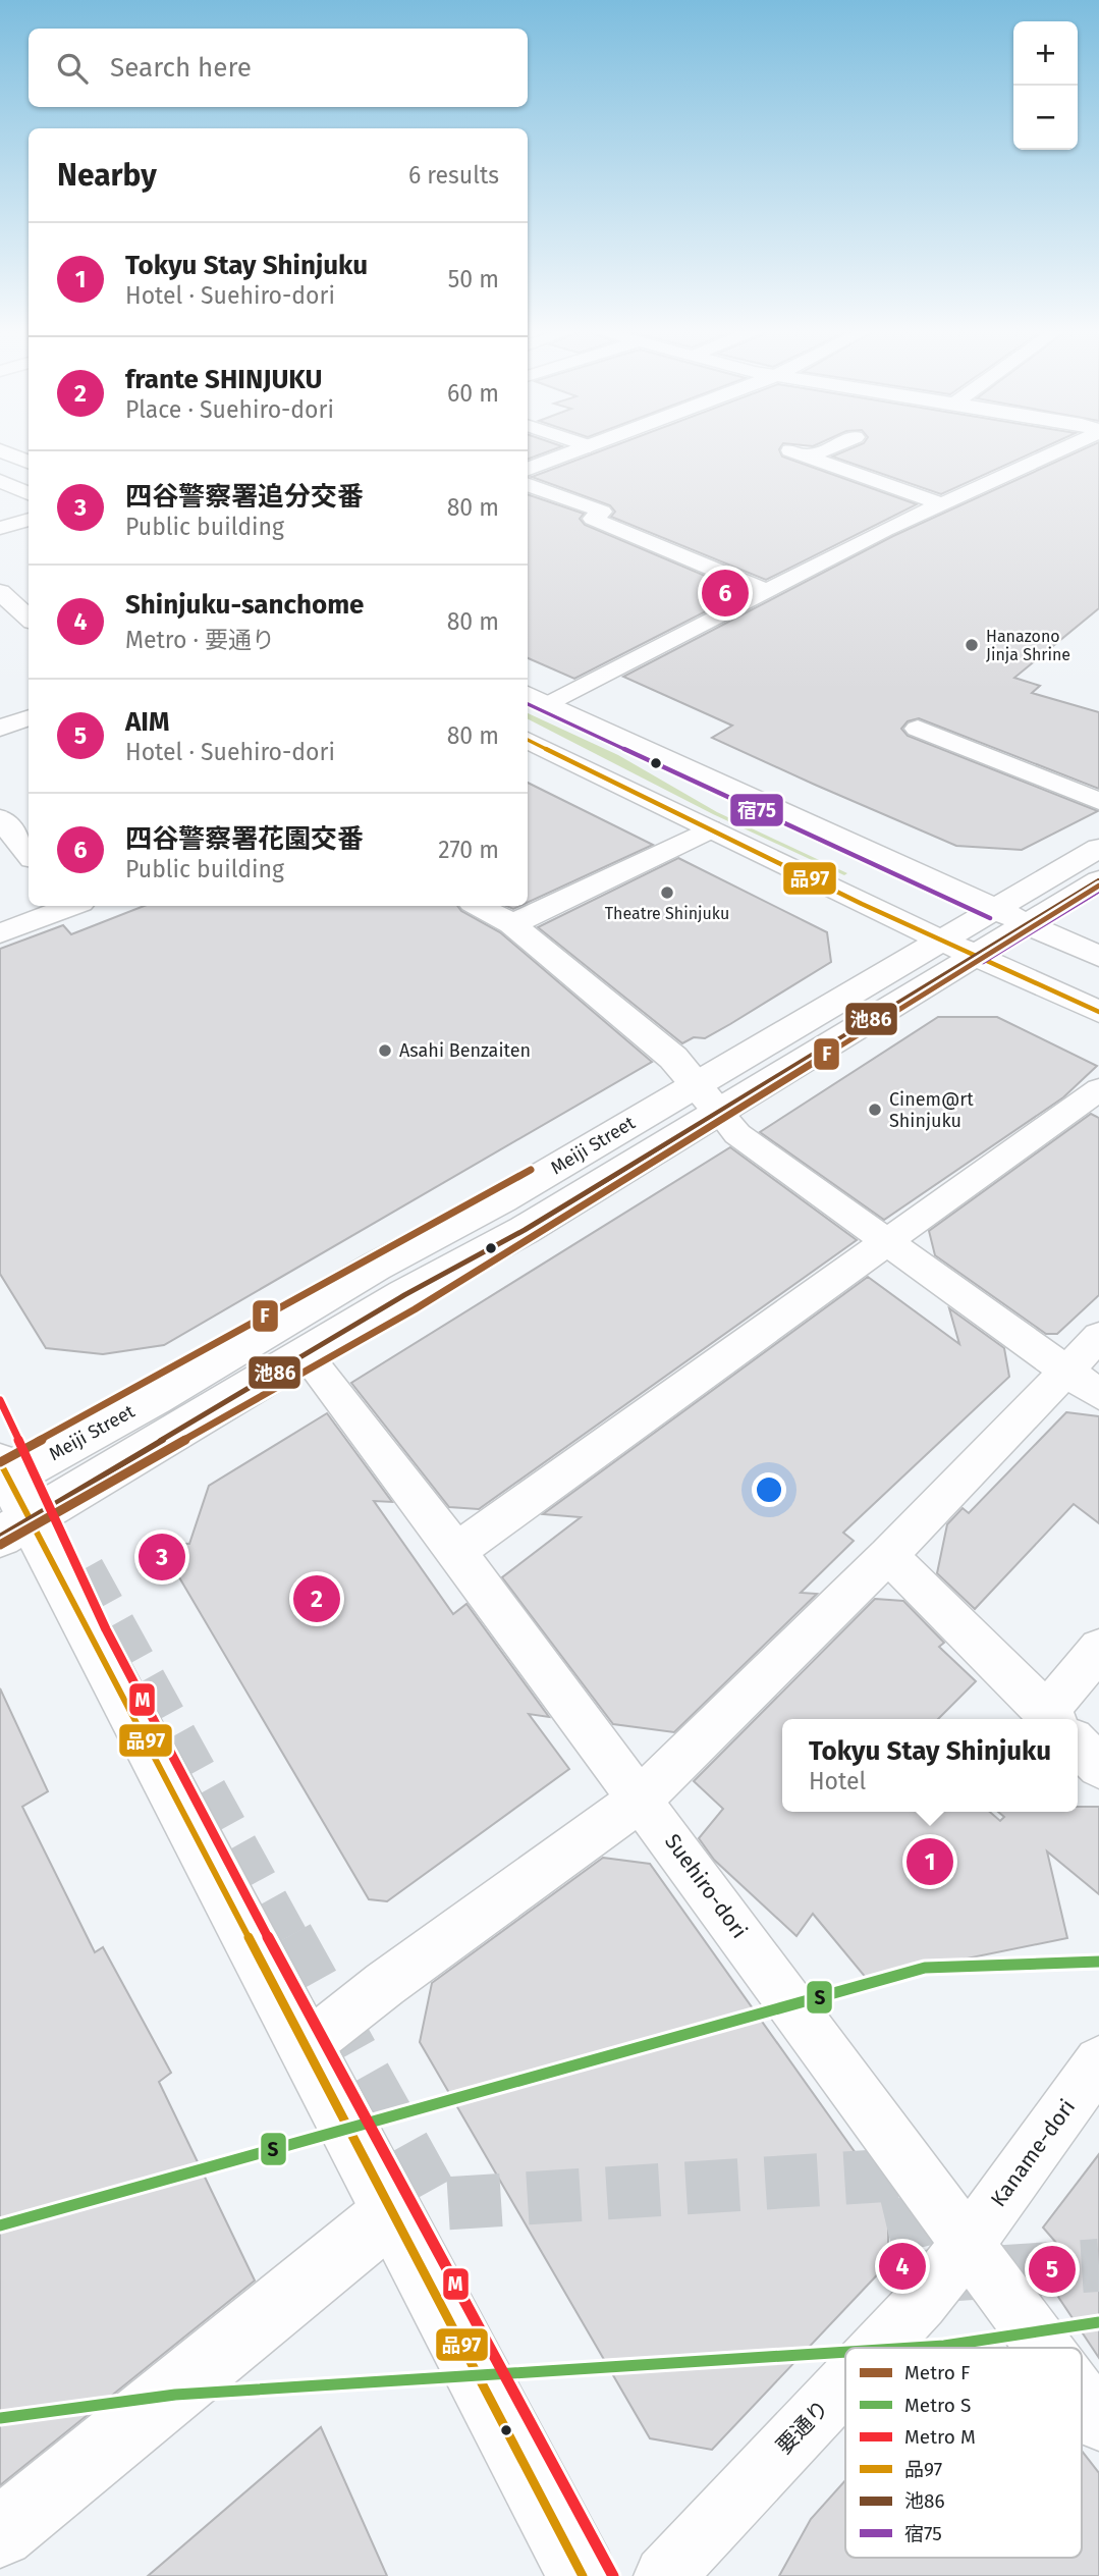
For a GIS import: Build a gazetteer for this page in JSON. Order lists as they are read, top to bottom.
{
  "streets": {
    "street": [
      "Meiji Street",
      "Suehiro-dori",
      "Kaname-dori",
      "要通り"
    ]
  },
  "crossings": [
    ["Meiji Street", "Suehiro-dori"],
    ["Suehiro-dori", "Kaname-dori"],
    ["Suehiro-dori", "要通り"],
    ["Kaname-dori", "要通り"]
  ],
  "places": [
    "Hanazono Jinja Shrine",
    "Theatre Shinjuku",
    "Asahi Benzaiten",
    "Cinem@rt Shinjuku"
  ],
  "lines": [
    "transit line 宿75",
    "transit line 品97",
    "transit line 池86",
    "metro line F",
    "metro line M",
    "metro line S"
  ],
  "legend": [
    "Metro F",
    "Metro S",
    "Metro M",
    "品97",
    "池86",
    "宿75"
  ],
  "page": {
    "map_buttons": ["+", "−"],
    "search": "Search here",
    "heading": ["Nearby", "6 results"],
    "list": [
      {
        "mark": "1",
        "name": "Tokyu Stay Shinjuku",
        "note": "Hotel · Suehiro-dori",
        "value": "50 m"
      },
      {
        "mark": "2",
        "name": "frante SHINJUKU",
        "note": "Place · Suehiro-dori",
        "value": "60 m"
      },
      {
        "mark": "3",
        "name": "四谷警察署追分交番",
        "note": "Public building",
        "value": "80 m"
      },
      {
        "mark": "4",
        "name": "Shinjuku-sanchome",
        "note": "Metro · 要通り",
        "value": "80 m"
      },
      {
        "mark": "5",
        "name": "AIM",
        "note": "Hotel · Suehiro-dori",
        "value": "80 m"
      },
      {
        "mark": "6",
        "name": "四谷警察署花園交番",
        "note": "Public building",
        "value": "270 m"
      }
    ],
    "pins": [
      "6",
      "3",
      "2",
      "1",
      "4",
      "5"
    ],
    "popup": ["Tokyu Stay Shinjuku", "Hotel"]
  }
}
